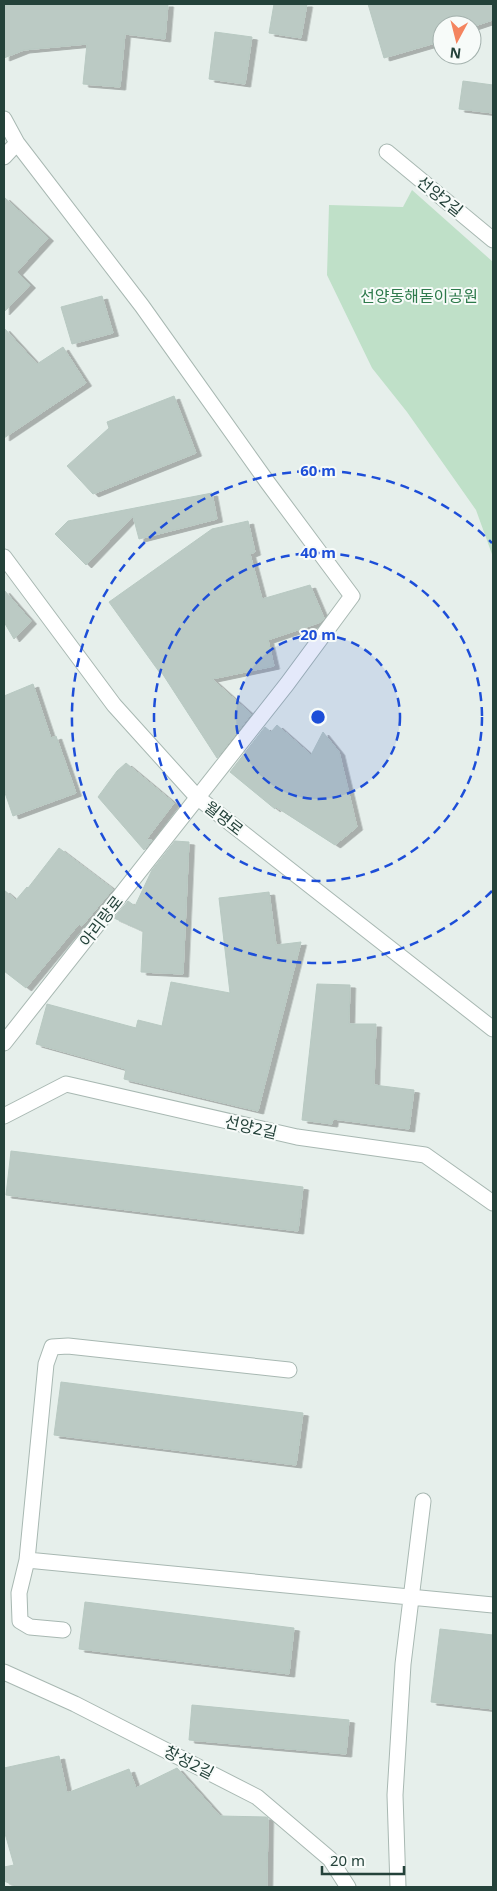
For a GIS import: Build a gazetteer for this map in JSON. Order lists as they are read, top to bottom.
{
  "streets": {
    "street": [
      "선양2길",
      "월명로",
      "아리랑로",
      "창성2길"
    ]
  },
  "crossings": [
    ["월명로", "아리랑로"]
  ],
  "parks": ["선양동해돋이공원"],
  "scale_bar": "20 m",
  "north": "bottom",
  "rings": ["60 m", "40 m", "20 m"]
}
